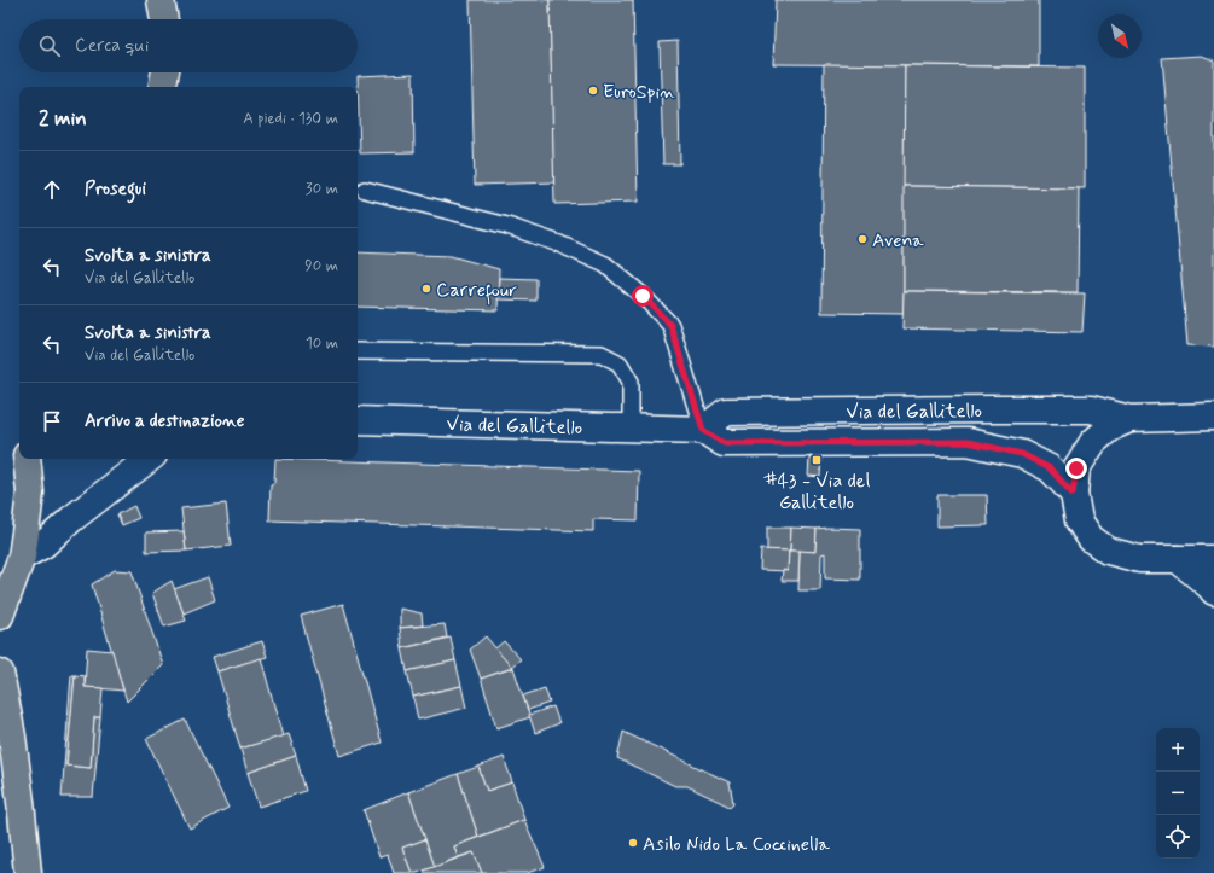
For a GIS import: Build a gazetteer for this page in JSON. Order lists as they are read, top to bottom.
{
  "streets": {
    "street": ["Via del Gallitello"]
  },
  "places": {
    "other": [
      "EuroSpin",
      "Avena",
      "Carrefour",
      "Asilo Nido La Coccinella"
    ],
    "transit": ["#43 - Via del Gallitello"]
  },
  "north": "bottom right",
  "page": {
    "search": "Cerca qui",
    "heading": ["2 min", "A piedi · 130 m"],
    "list": [
      ["Prosegui", "30 m"],
      ["Svolta a sinistra", "Via del Gallitello", "90 m"],
      ["Svolta a sinistra", "Via del Gallitello", "10 m"],
      "Arrivo a destinazione"
    ],
    "map_buttons": ["+", "−"]
  }
}
